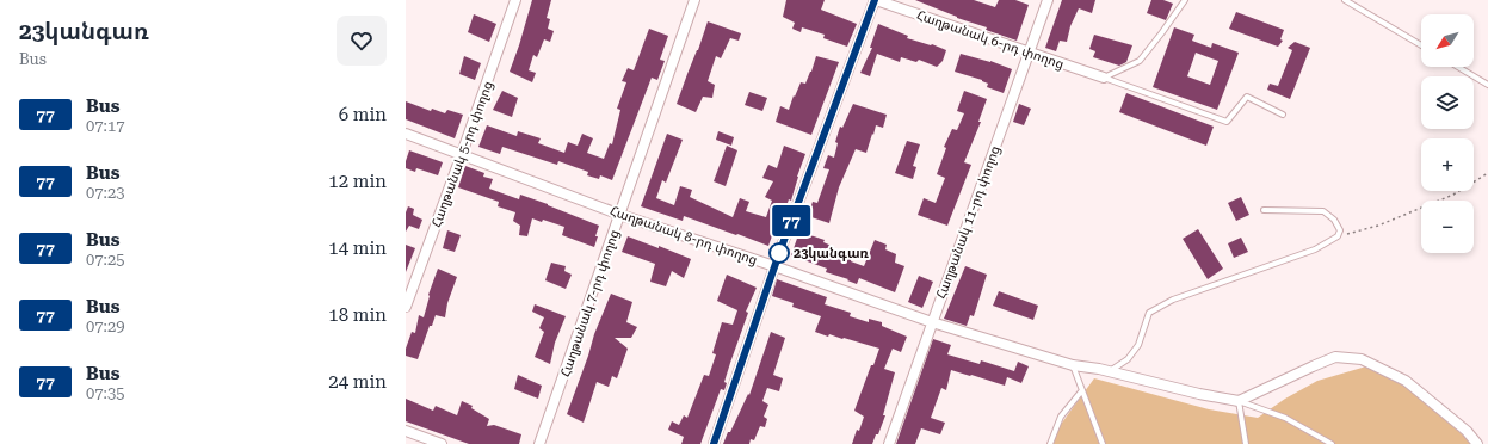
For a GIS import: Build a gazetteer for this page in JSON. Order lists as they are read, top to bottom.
{
  "streets": {
    "street": [
      "Հաղթանակ 6-րդ փողոց",
      "Հաղթանակ 5-րդ փողոց",
      "Հաղթանակ 11-րդ փողոց",
      "Հաղթանակ 8-րդ փողոց",
      "Հաղթանակ 7-րդ փողոց"
    ]
  },
  "crossings": [
    ["Հաղթանակ 6-րդ փողոց", "Հաղթանակ 11-րդ փողոց"],
    ["Հաղթանակ 5-րդ փողոց", "Հաղթանակ 8-րդ փողոց"],
    ["Հաղթանակ 11-րդ փողոց", "Հաղթանակ 8-րդ փողոց"],
    ["Հաղթանակ 8-րդ փողոց", "Հաղթանակ 7-րդ փողոց"]
  ],
  "places": ["23կանգառ"],
  "lines": ["bus line 77"],
  "north": "bottom left",
  "page": {
    "heading": ["23կանգառ", "Bus"],
    "on_map": "77",
    "map_buttons": ["+", "−"],
    "list": [
      {
        "mark": "77",
        "name": "Bus",
        "note": "07:17",
        "value": "6 min"
      },
      {
        "mark": "77",
        "name": "Bus",
        "note": "07:23",
        "value": "12 min"
      },
      {
        "mark": "77",
        "name": "Bus",
        "note": "07:25",
        "value": "14 min"
      },
      {
        "mark": "77",
        "name": "Bus",
        "note": "07:29",
        "value": "18 min"
      },
      {
        "mark": "77",
        "name": "Bus",
        "note": "07:35",
        "value": "24 min"
      }
    ]
  }
}
